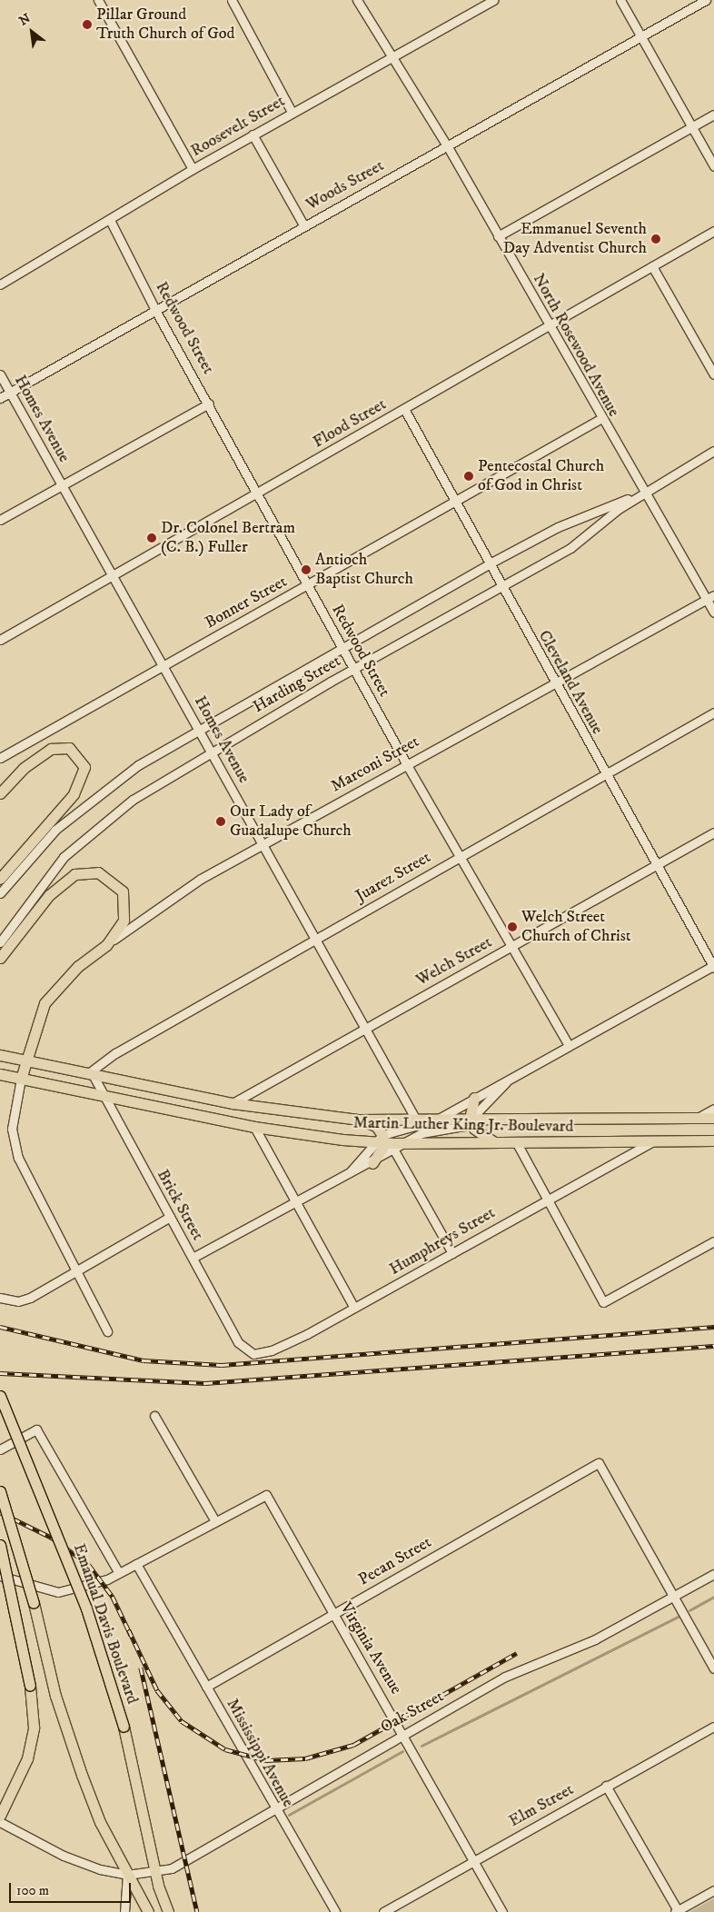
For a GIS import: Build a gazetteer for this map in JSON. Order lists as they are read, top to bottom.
{
  "streets": {
    "main road": ["Marconi Street", "Martin Luther King Jr. Boulevard", "Emanual Davis Boulevard"],
    "street": [
      "Roosevelt Street",
      "Woods Street",
      "Redwood Street",
      "North Rosewood Avenue",
      "Homes Avenue",
      "Flood Street",
      "Bonner Street",
      "Cleveland Avenue",
      "Harding Street",
      "Juarez Street",
      "Welch Street",
      "Brick Street",
      "Humphreys Street",
      "Pecan Street",
      "Virginia Avenue",
      "Oak Street",
      "Mississippi Avenue",
      "Elm Street"
    ]
  },
  "crossings": [
    ["Roosevelt Street", "Redwood Street"],
    ["Roosevelt Street", "North Rosewood Avenue"],
    ["Woods Street", "Redwood Street"],
    ["Woods Street", "North Rosewood Avenue"],
    ["Woods Street", "Homes Avenue"],
    ["Redwood Street", "Flood Street"],
    ["Redwood Street", "Bonner Street"],
    ["Redwood Street", "Harding Street"],
    ["Redwood Street", "Marconi Street"],
    ["Redwood Street", "Juarez Street"],
    ["Redwood Street", "Welch Street"],
    ["North Rosewood Avenue", "Flood Street"],
    ["North Rosewood Avenue", "Bonner Street"],
    ["North Rosewood Avenue", "Harding Street"],
    ["North Rosewood Avenue", "Marconi Street"],
    ["Homes Avenue", "Flood Street"],
    ["Homes Avenue", "Bonner Street"],
    ["Homes Avenue", "Harding Street"],
    ["Homes Avenue", "Marconi Street"],
    ["Homes Avenue", "Juarez Street"],
    ["Homes Avenue", "Welch Street"],
    ["Homes Avenue", "Martin Luther King Jr. Boulevard"],
    ["Flood Street", "Cleveland Avenue"],
    ["Bonner Street", "Cleveland Avenue"],
    ["Cleveland Avenue", "Harding Street"],
    ["Cleveland Avenue", "Marconi Street"],
    ["Cleveland Avenue", "Juarez Street"],
    ["Cleveland Avenue", "Welch Street"],
    ["Marconi Street", "Martin Luther King Jr. Boulevard"],
    ["Juarez Street", "Martin Luther King Jr. Boulevard"],
    ["Juarez Street", "Brick Street"],
    ["Welch Street", "Martin Luther King Jr. Boulevard"],
    ["Martin Luther King Jr. Boulevard", "Brick Street"],
    ["Martin Luther King Jr. Boulevard", "Humphreys Street"],
    ["Brick Street", "Humphreys Street"],
    ["Pecan Street", "Virginia Avenue"],
    ["Pecan Street", "Oak Street"],
    ["Pecan Street", "Mississippi Avenue"],
    ["Emanual Davis Boulevard", "Oak Street"],
    ["Virginia Avenue", "Oak Street"],
    ["Virginia Avenue", "Elm Street"],
    ["Oak Street", "Mississippi Avenue"]
  ],
  "places": [
    "Pillar Ground Truth Church of God",
    "Emmanuel Seventh Day Adventist Church",
    "Pentecostal Church of God in Christ",
    "Dr. Colonel Bertram (C. B.) Fuller",
    "Antioch Baptist Church",
    "Our Lady of Guadalupe Church",
    "Welch Street Church of Christ"
  ],
  "scale_bar": "100 m",
  "north": "top left"
}
